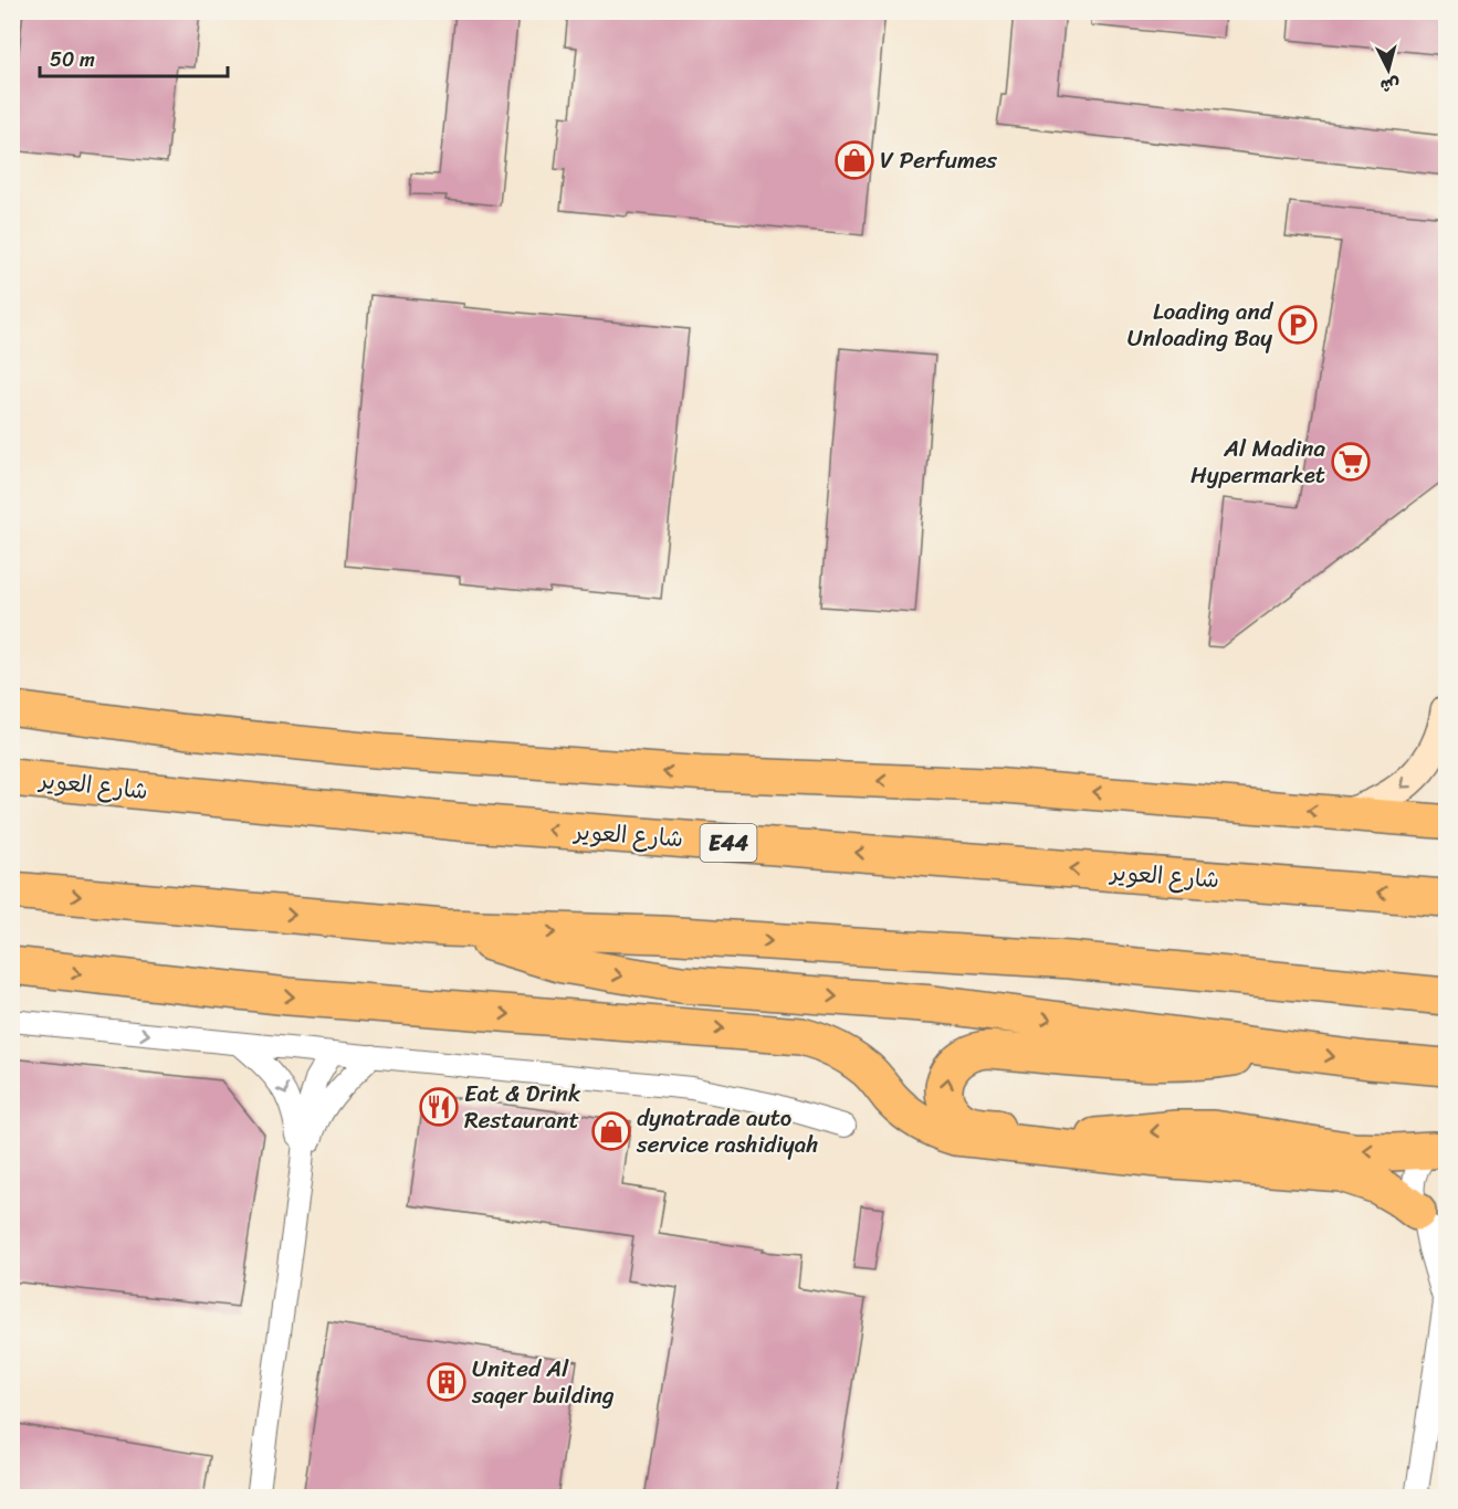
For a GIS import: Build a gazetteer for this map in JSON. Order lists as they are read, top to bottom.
{
  "streets": {
    "highway": ["شارع العوير", "E44"]
  },
  "places": {
    "shop": ["V Perfumes", "dynatrade auto service rashidiyah"],
    "parking": ["Loading and Unloading Bay"],
    "supermarket": ["Al Madina Hypermarket"],
    "restaurant": ["Eat & Drink Restaurant"],
    "building": ["United Al saqer building"]
  },
  "scale_bar": "50 m",
  "north": "bottom"
}
